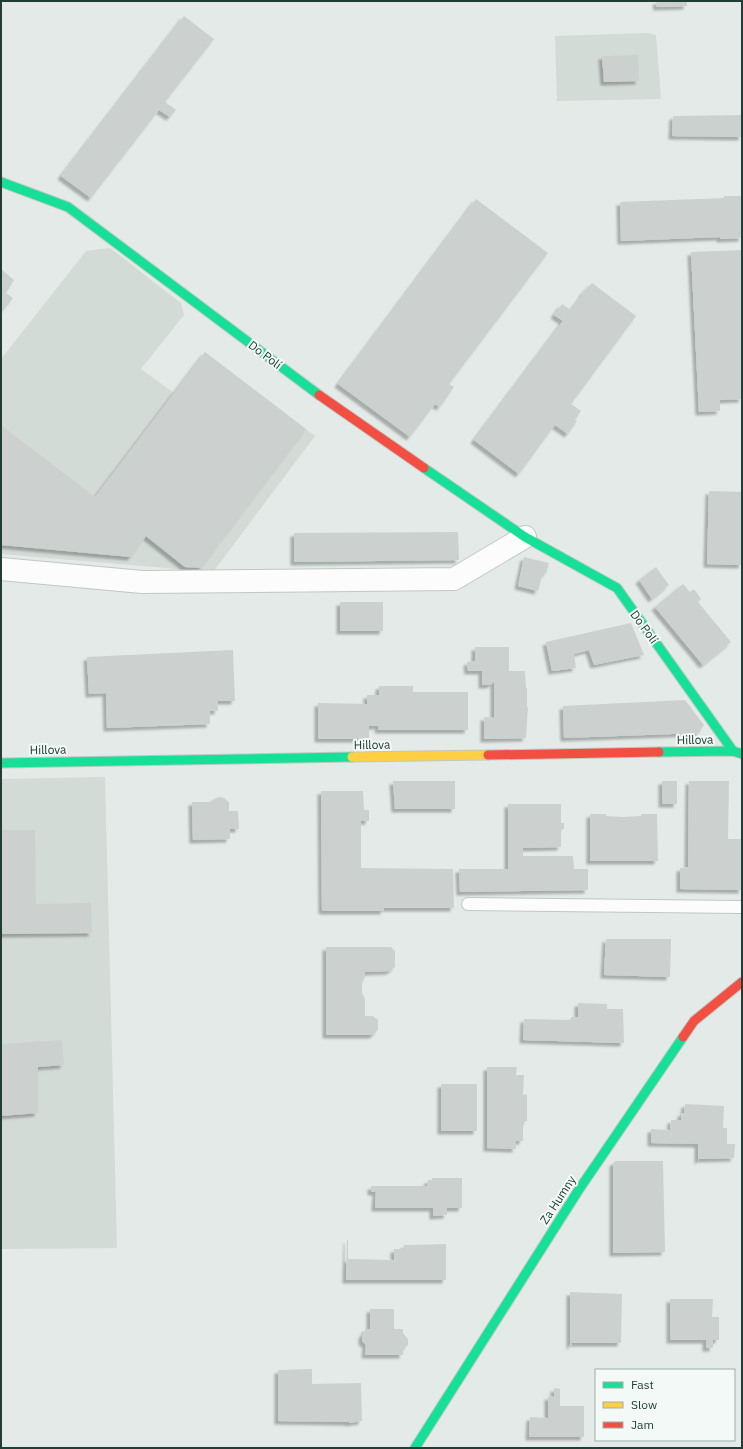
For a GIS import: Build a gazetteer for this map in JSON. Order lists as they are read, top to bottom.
{
  "streets": {
    "street": ["Do Polí", "Hillova", "Za Humny"]
  },
  "crossings": [
    ["Do Polí", "Hillova"]
  ],
  "legend": ["Fast", "Slow", "Jam"]
}
